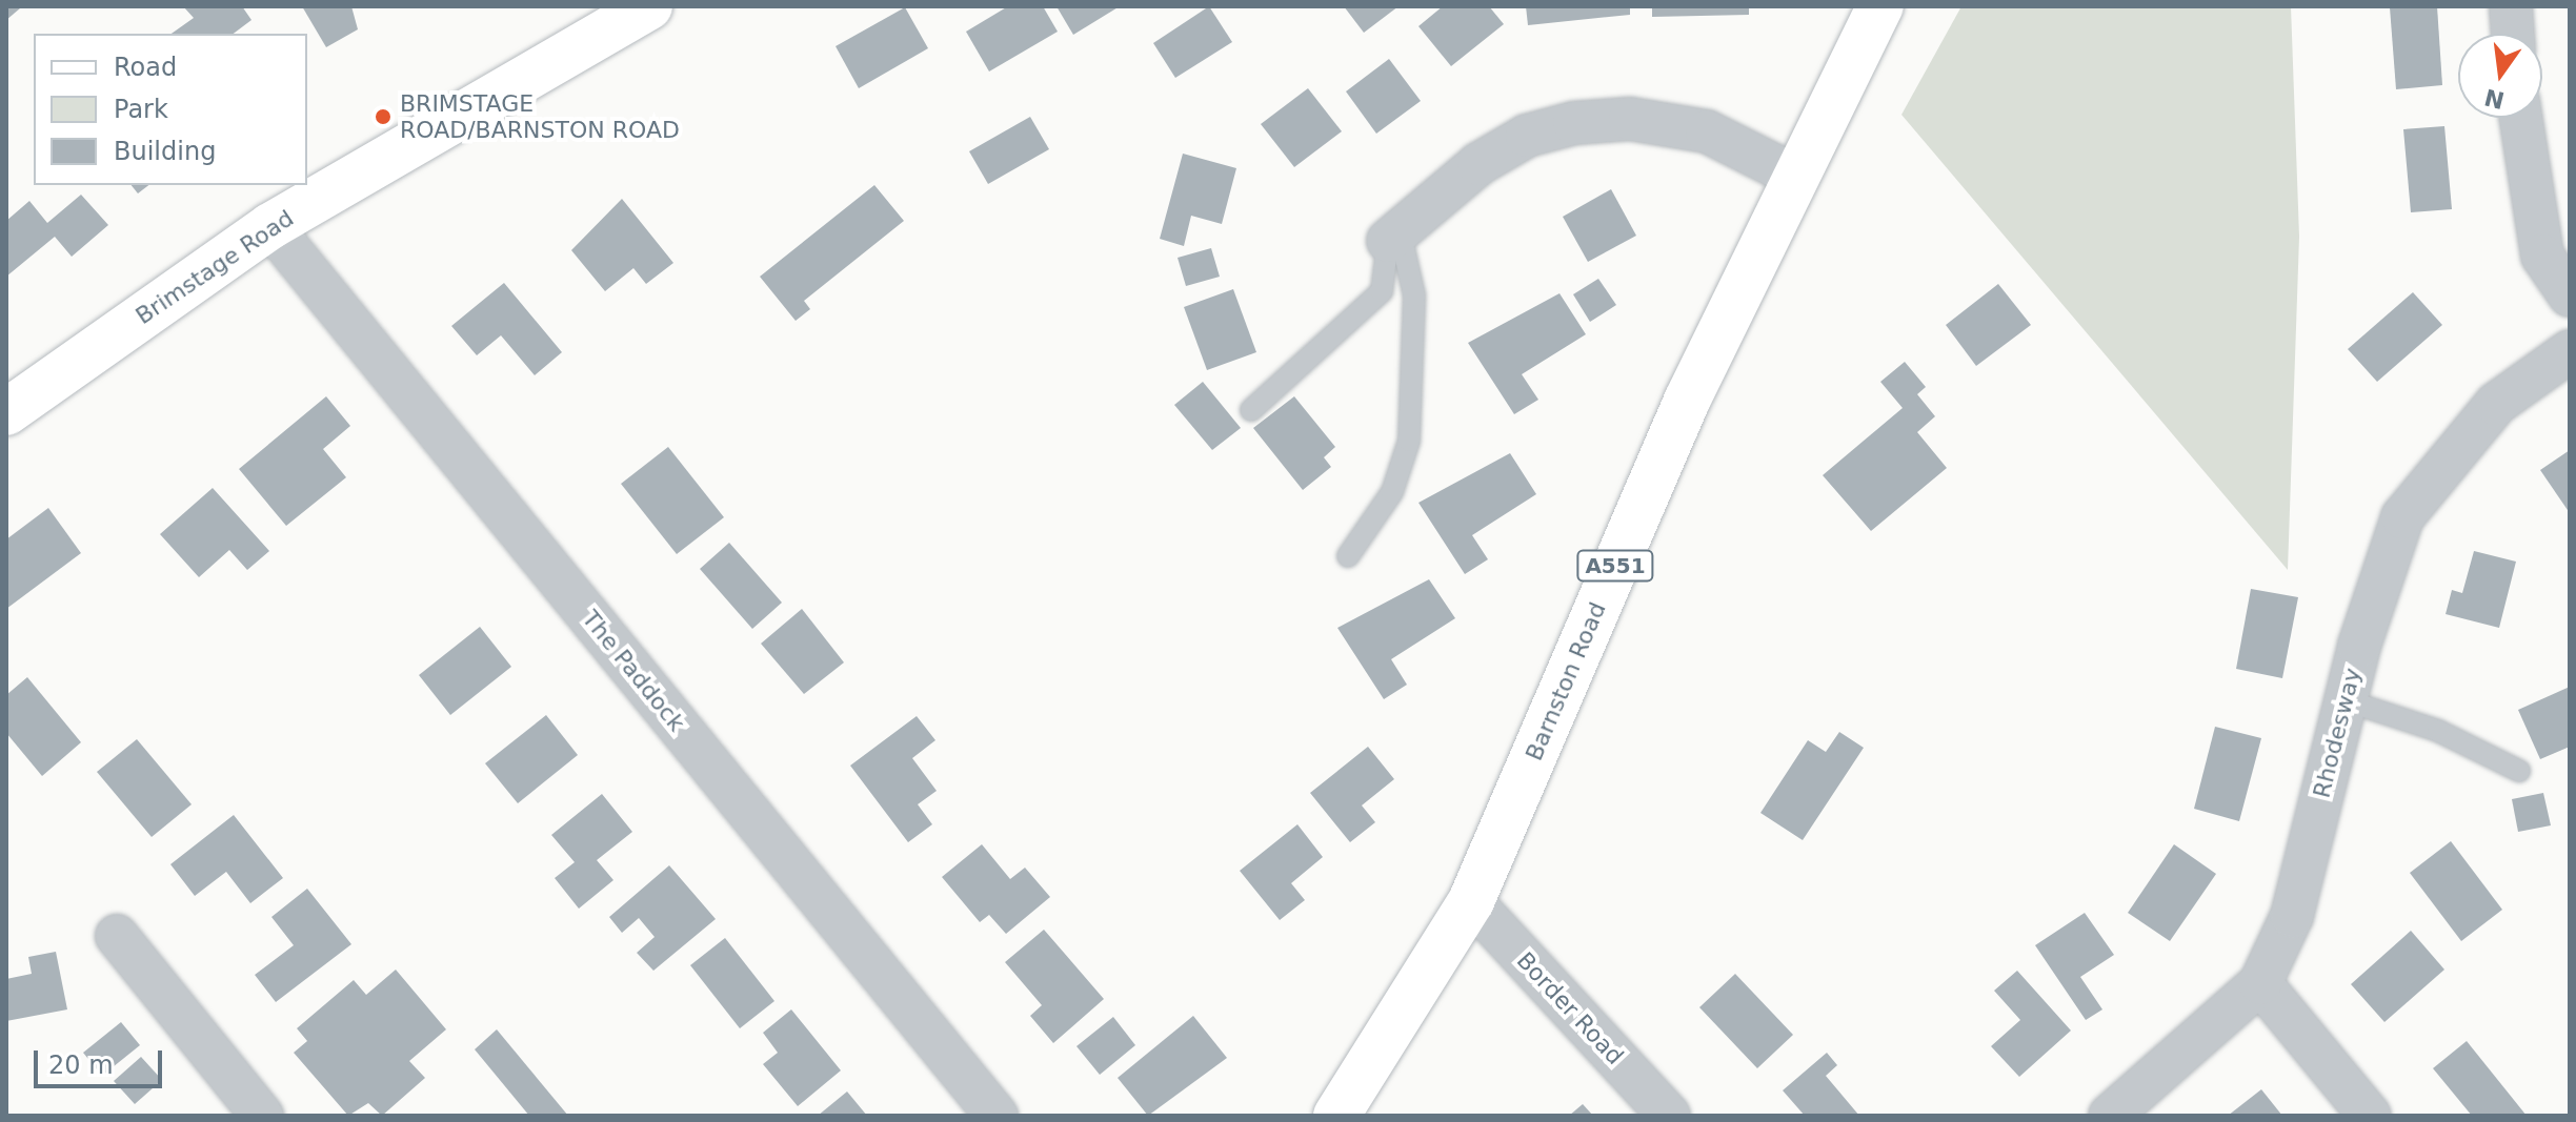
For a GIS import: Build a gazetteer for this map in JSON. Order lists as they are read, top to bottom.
{
  "streets": {
    "main road": ["Brimstage Road", "A551", "Barnston Road"],
    "street": ["The Paddock", "Rhodesway", "Border Road"]
  },
  "crossings": [
    ["Brimstage Road", "The Paddock"],
    ["Barnston Road", "Border Road"]
  ],
  "places": ["BRIMSTAGE ROAD/BARNSTON ROAD"],
  "legend": ["Road", "Park", "Building"],
  "scale_bar": "20 m",
  "north": "bottom"
}
